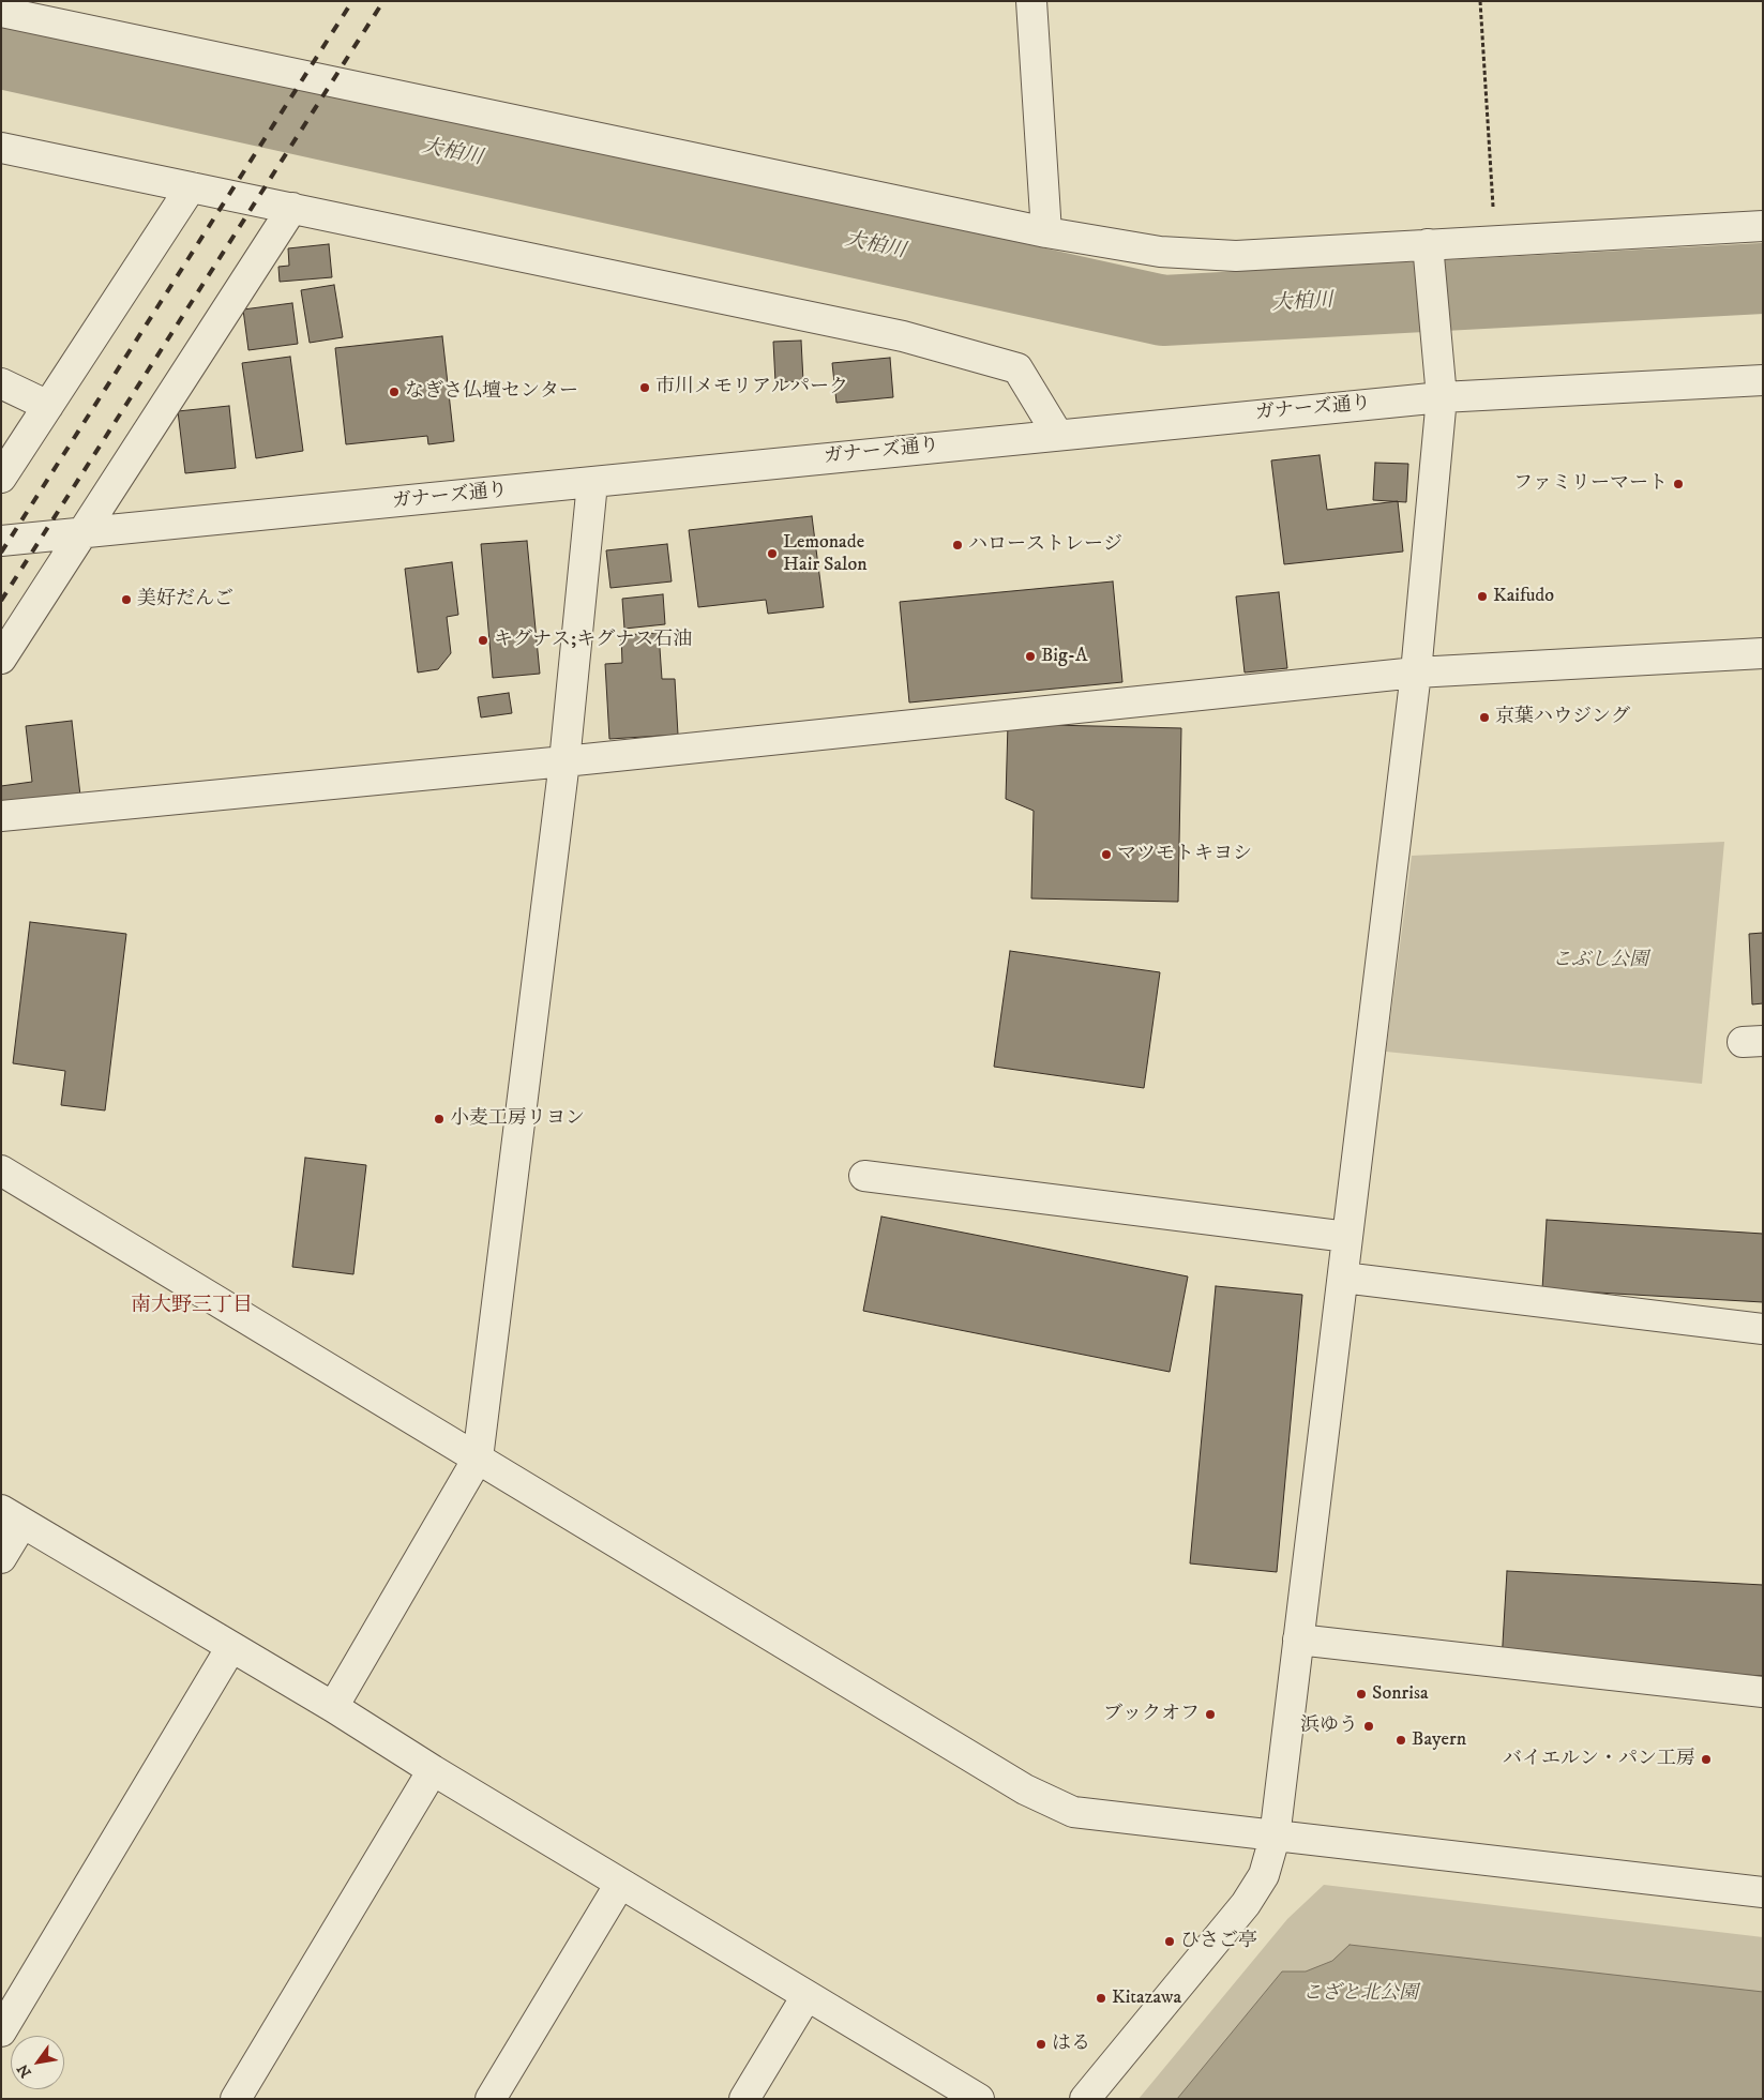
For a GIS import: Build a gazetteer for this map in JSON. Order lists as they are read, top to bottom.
{
  "streets": {
    "street": ["ガナーズ通り"]
  },
  "districts": ["南大野三丁目"],
  "water": ["大柏川"],
  "parks": ["こぶし公園", "こざと北公園"],
  "places": [
    "市川メモリアルパーク",
    "なぎさ仏壇センター",
    "ファミリーマート",
    "ハローストレージ",
    "Lemonade Hair Salon",
    "Kaifudo",
    "美好だんご",
    "キグナス;キグナス石油",
    "Big-A",
    "京葉ハウジング",
    "マツモトキヨシ",
    "小麦工房リヨン",
    "Sonrisa",
    "ブックオフ",
    "浜ゆう",
    "Bayern",
    "バイエルン・パン工房",
    "ひさご亭",
    "Kitazawa",
    "はる"
  ],
  "north": "bottom left"
}
